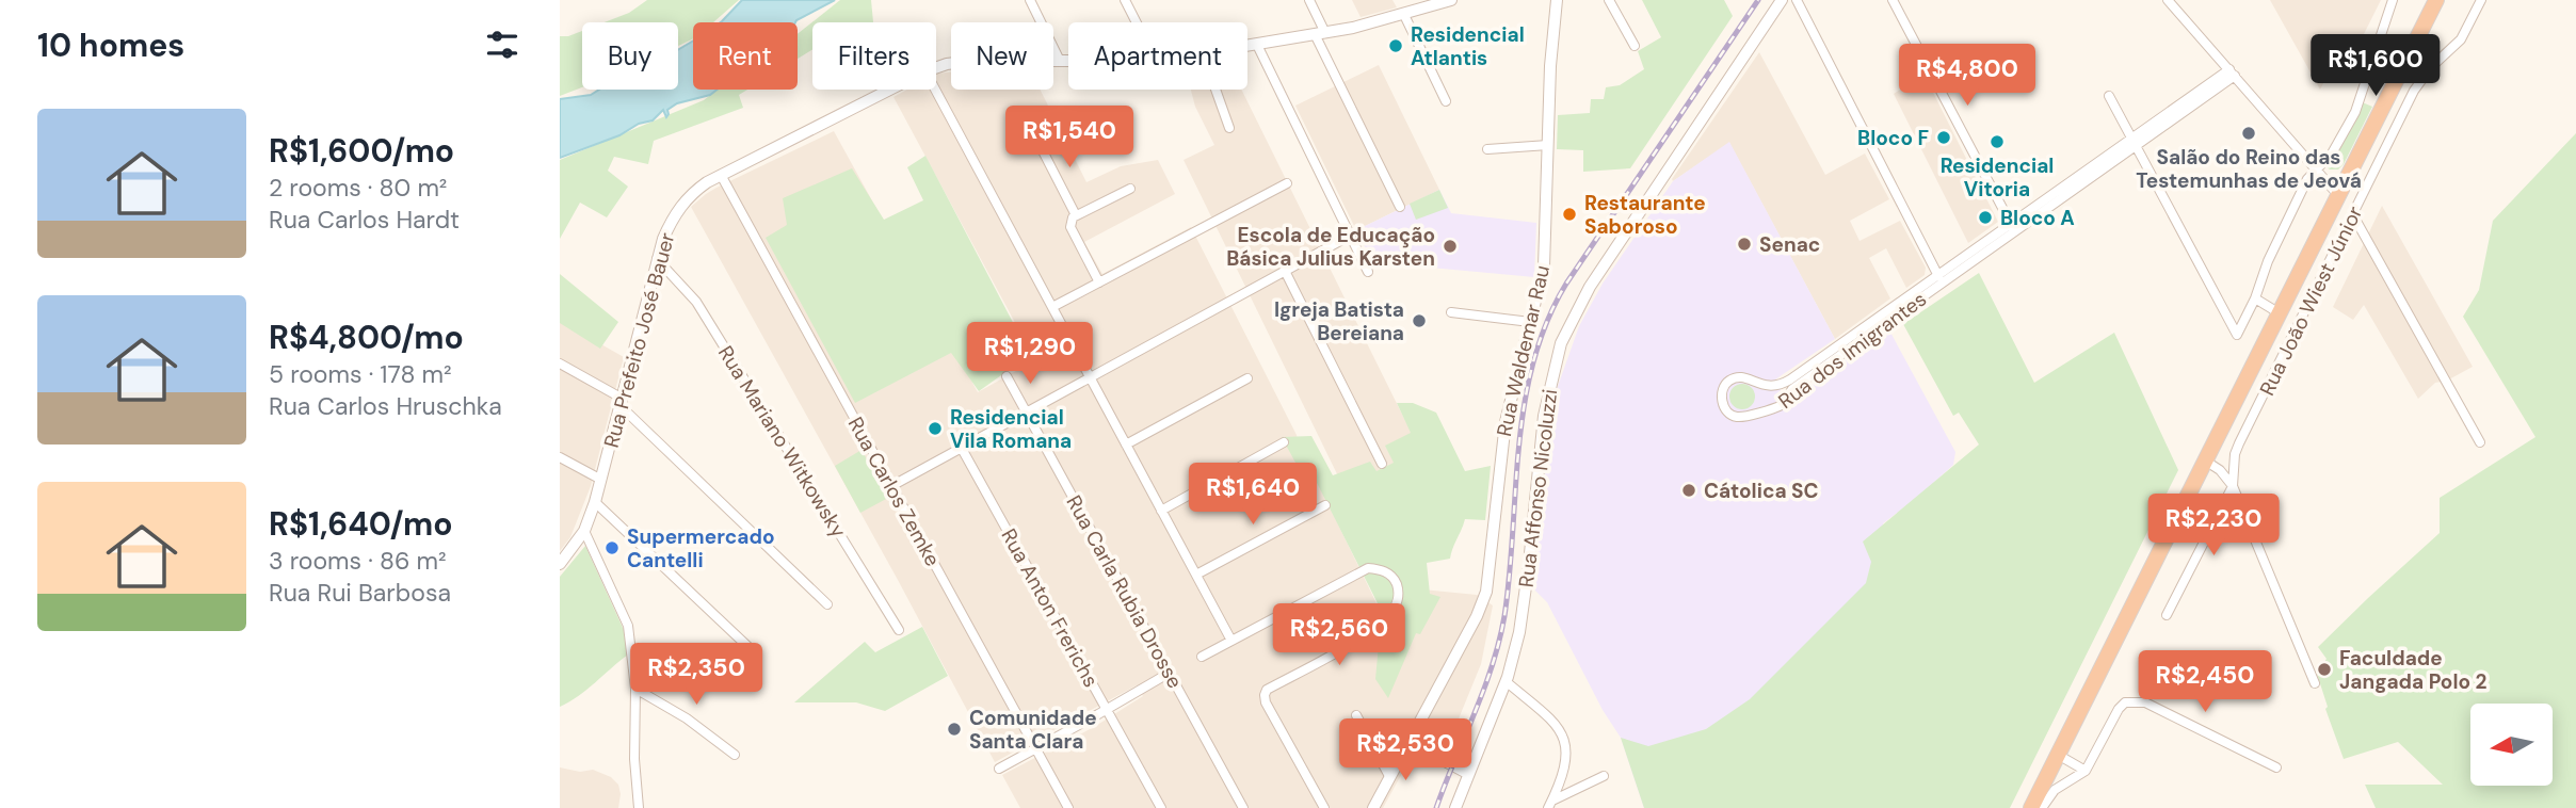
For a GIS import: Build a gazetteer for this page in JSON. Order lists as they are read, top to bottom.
{
  "streets": {
    "street": [
      "Rua João Wiest Júnior",
      "Rua Prefeito José Bauer",
      "Rua dos Imigrantes",
      "Rua Waldemar Rau",
      "Rua Mariano Witkowsky",
      "Rua Affonso Nicoluzzi",
      "Rua Carlos Zemke",
      "Rua Carla Rubia Drosse",
      "Rua Anton Frerichs"
    ]
  },
  "crossings": [
    ["Rua Prefeito José Bauer", "Rua Mariano Witkowsky"],
    ["Rua Prefeito José Bauer", "Rua Carlos Zemke"]
  ],
  "places": [
    "Residencial Atlantis",
    "Salão do Reino das Testemunhas de Jeová",
    "Bloco F",
    "Residencial Vitoria",
    "Restaurante Saboroso",
    "Bloco A",
    "Senac",
    "Escola de Educação Básica Julius Karsten",
    "Igreja Batista Bereiana",
    "Residencial Vila Romana",
    "Cátolica SC",
    "Supermercado Cantelli",
    "Faculdade Jangada Polo 2",
    "Comunidade Santa Clara"
  ],
  "north": "left",
  "page": {
    "heading": "10 homes",
    "chip": [
      "Buy",
      "Rent",
      "Filters",
      "New",
      "Apartment"
    ],
    "price": [
      "R$1,600",
      "R$4,800",
      "R$1,540",
      "R$1,290",
      "R$1,640",
      "R$2,230",
      "R$2,560",
      "R$2,350",
      "R$2,450",
      "R$2,530"
    ],
    "list": [
      {
        "name": "R$1,600/mo",
        "note": "2 rooms · 80 m² · Rua Carlos Hardt"
      },
      {
        "name": "R$4,800/mo",
        "note": "5 rooms · 178 m² · Rua Carlos Hruschka"
      },
      {
        "name": "R$1,640/mo",
        "note": "3 rooms · 86 m² · Rua Rui Barbosa"
      }
    ]
  }
}
